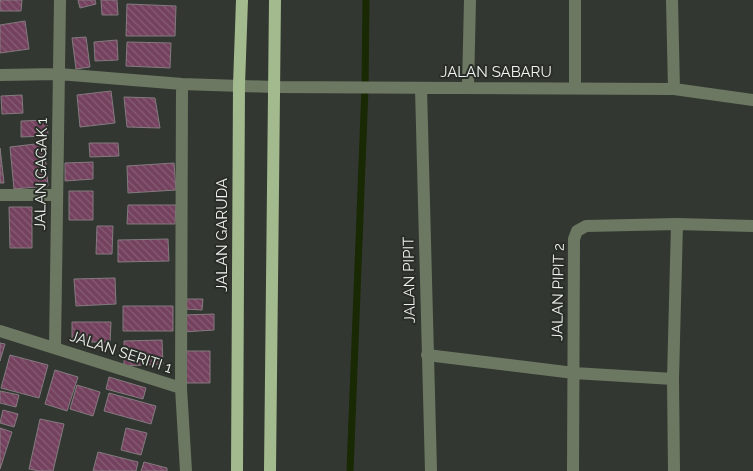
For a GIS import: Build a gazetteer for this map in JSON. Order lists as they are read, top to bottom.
{
  "streets": {
    "main road": ["JALAN GARUDA"],
    "street": [
      "JALAN SABARU",
      "JALAN GAGAK 1",
      "JALAN PIPIT",
      "JALAN PIPIT 2",
      "JALAN SERITI 1"
    ]
  },
  "crossings": [
    ["JALAN SABARU", "JALAN GAGAK 1"],
    ["JALAN SABARU", "JALAN GARUDA"],
    ["JALAN SABARU", "JALAN PIPIT"],
    ["JALAN GAGAK 1", "JALAN SERITI 1"]
  ]
}
